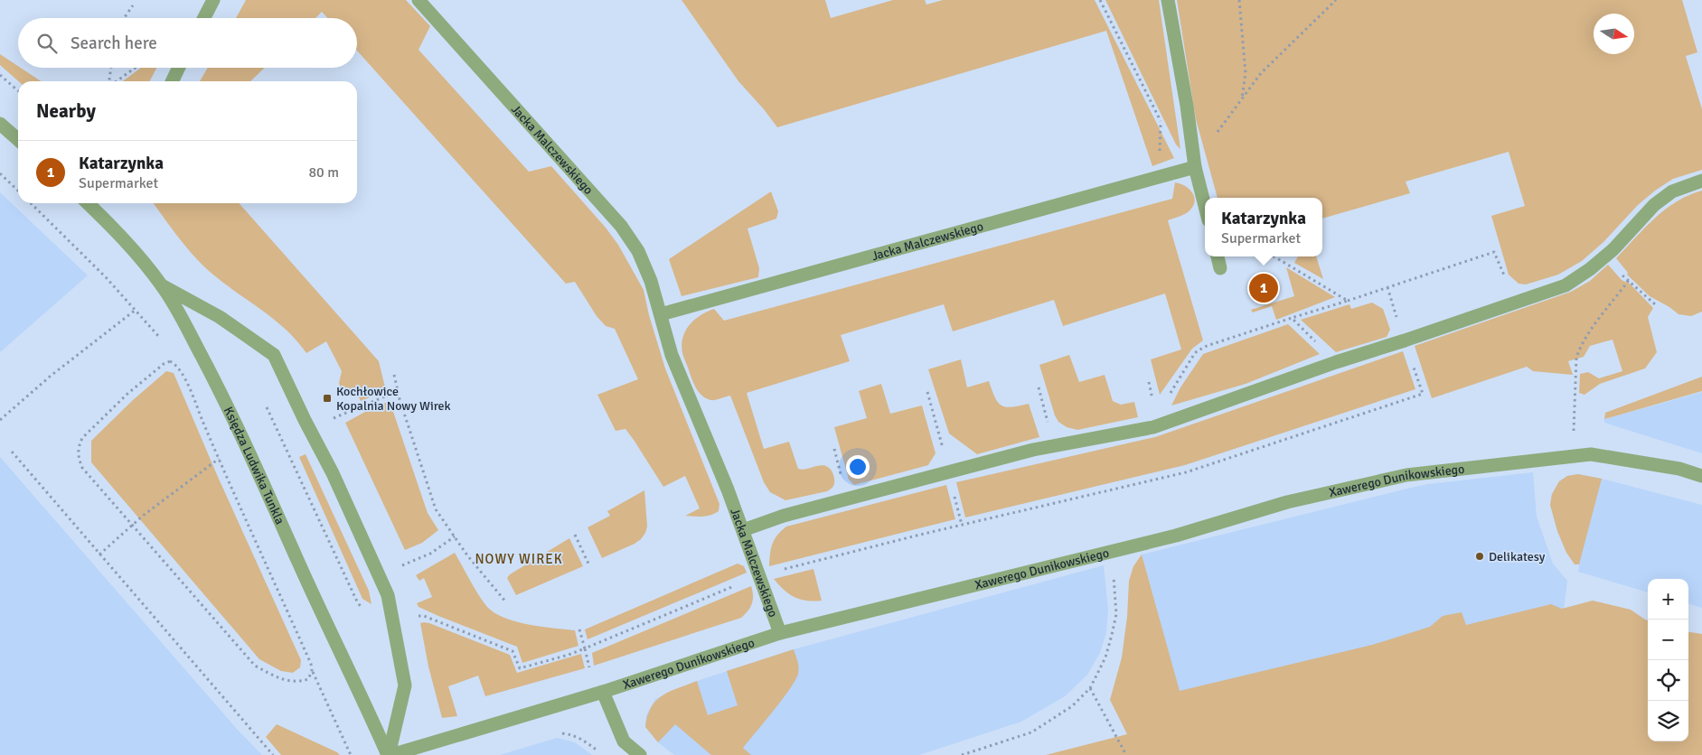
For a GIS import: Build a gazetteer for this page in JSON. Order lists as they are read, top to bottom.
{
  "streets": {
    "street": ["Jacka Malczewskiego", "Księdza Ludwika Tunkla", "Xawerego Dunikowskiego"]
  },
  "crossings": [
    ["Jacka Malczewskiego", "Xawerego Dunikowskiego"],
    ["Księdza Ludwika Tunkla", "Xawerego Dunikowskiego"]
  ],
  "districts": ["NOWY WIREK"],
  "places": {
    "transit": ["Kochłowice Kopalnia Nowy Wirek"],
    "other": ["Delikatesy"]
  },
  "north": "right",
  "page": {
    "search": "Search here",
    "heading": "Nearby",
    "list": [
      {
        "mark": "1",
        "name": "Katarzynka",
        "note": "Supermarket",
        "value": "80 m"
      }
    ],
    "popup": ["Katarzynka", "Supermarket"],
    "pins": "1",
    "map_buttons": ["+", "−"]
  }
}
